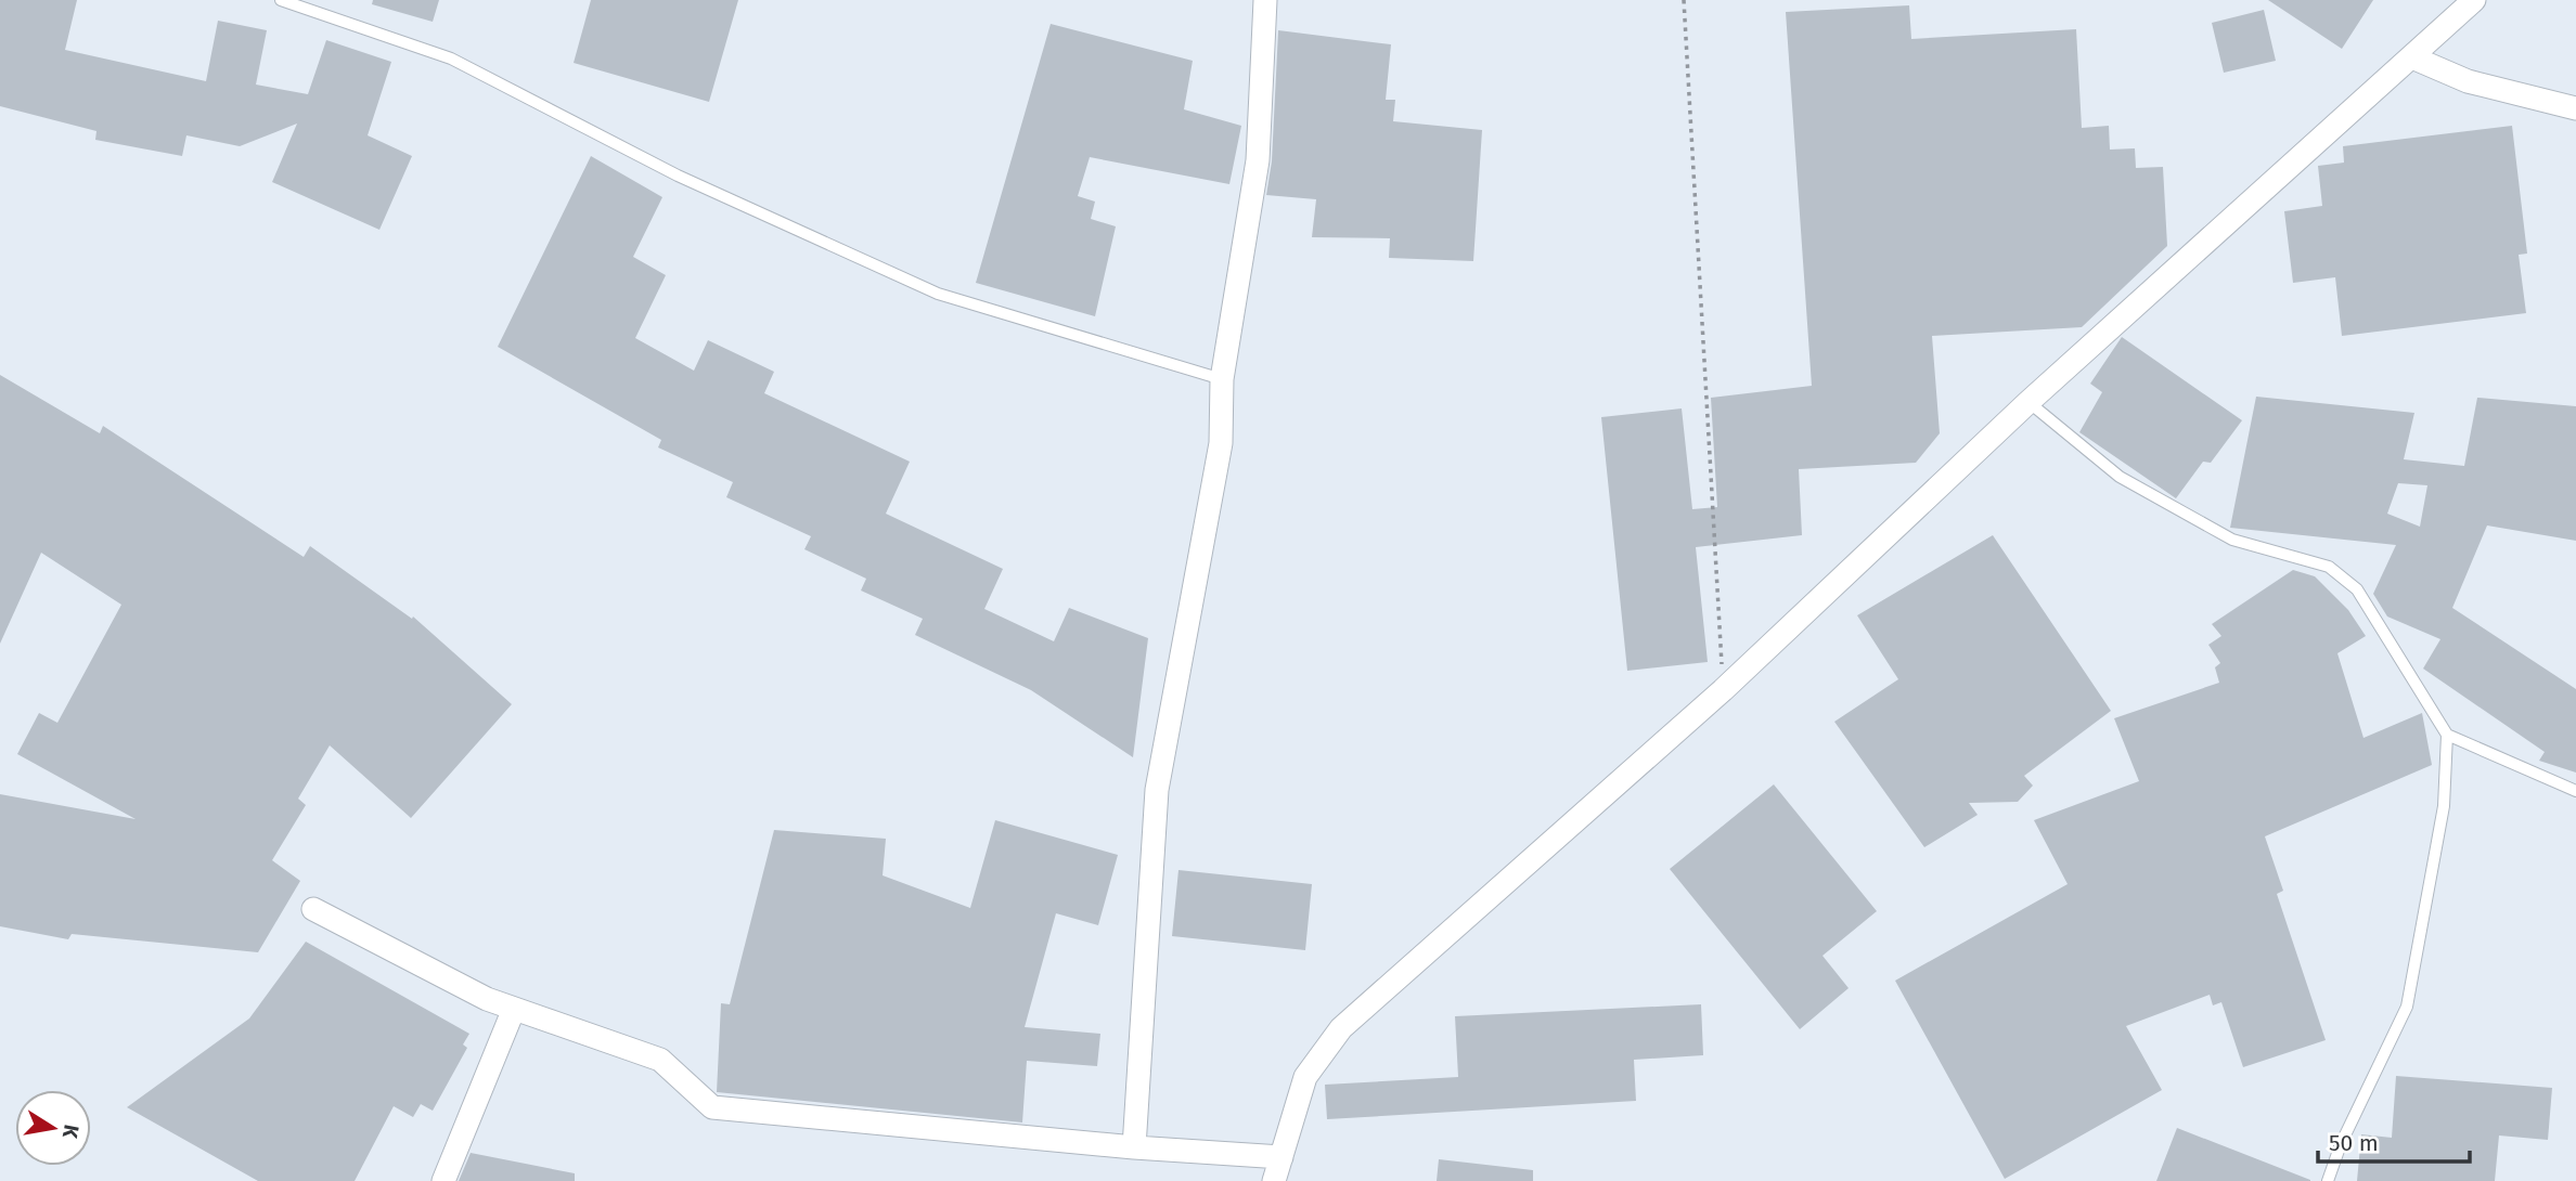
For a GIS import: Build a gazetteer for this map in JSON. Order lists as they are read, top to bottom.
{
  "scale_bar": "50 m",
  "north": "right"
}
